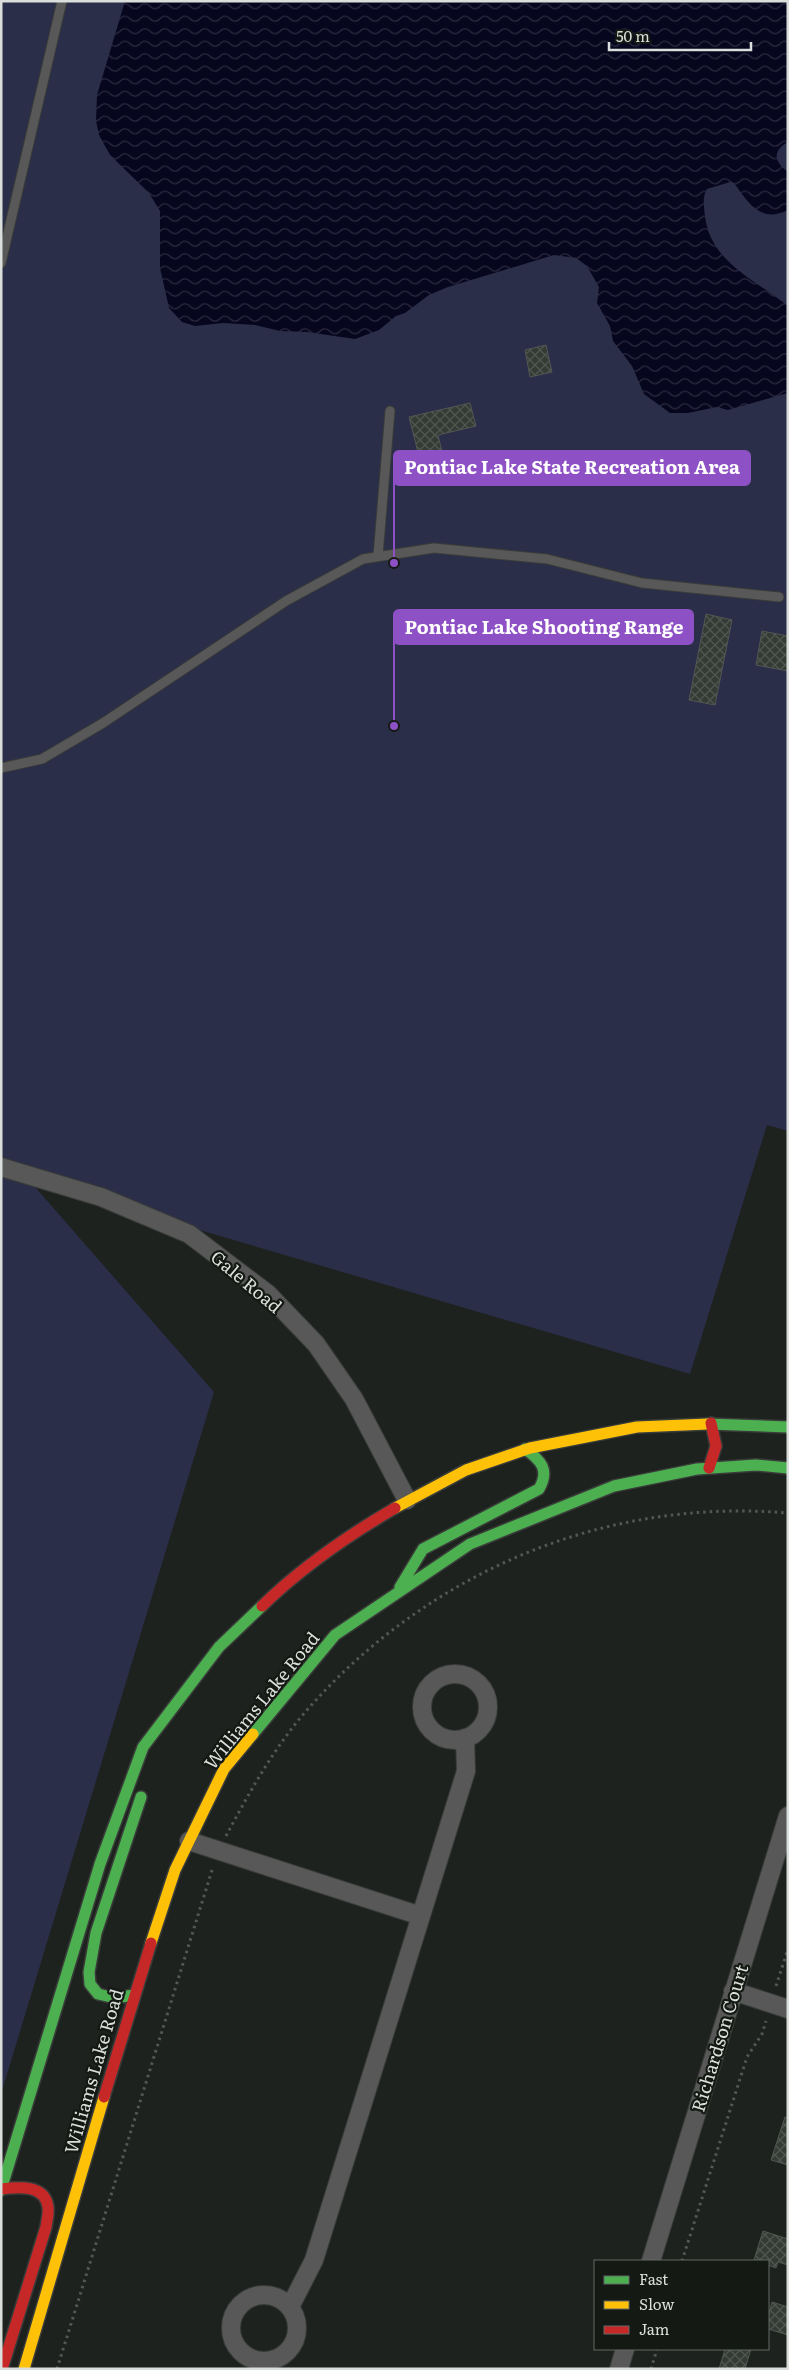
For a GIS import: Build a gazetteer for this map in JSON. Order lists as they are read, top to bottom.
{
  "streets": {
    "main road": ["Williams Lake Road"],
    "street": ["Gale Road", "Richardson Court"]
  },
  "places": ["Pontiac Lake State Recreation Area", "Pontiac Lake Shooting Range"],
  "legend": ["Fast", "Slow", "Jam"],
  "scale_bar": "50 m"
}
